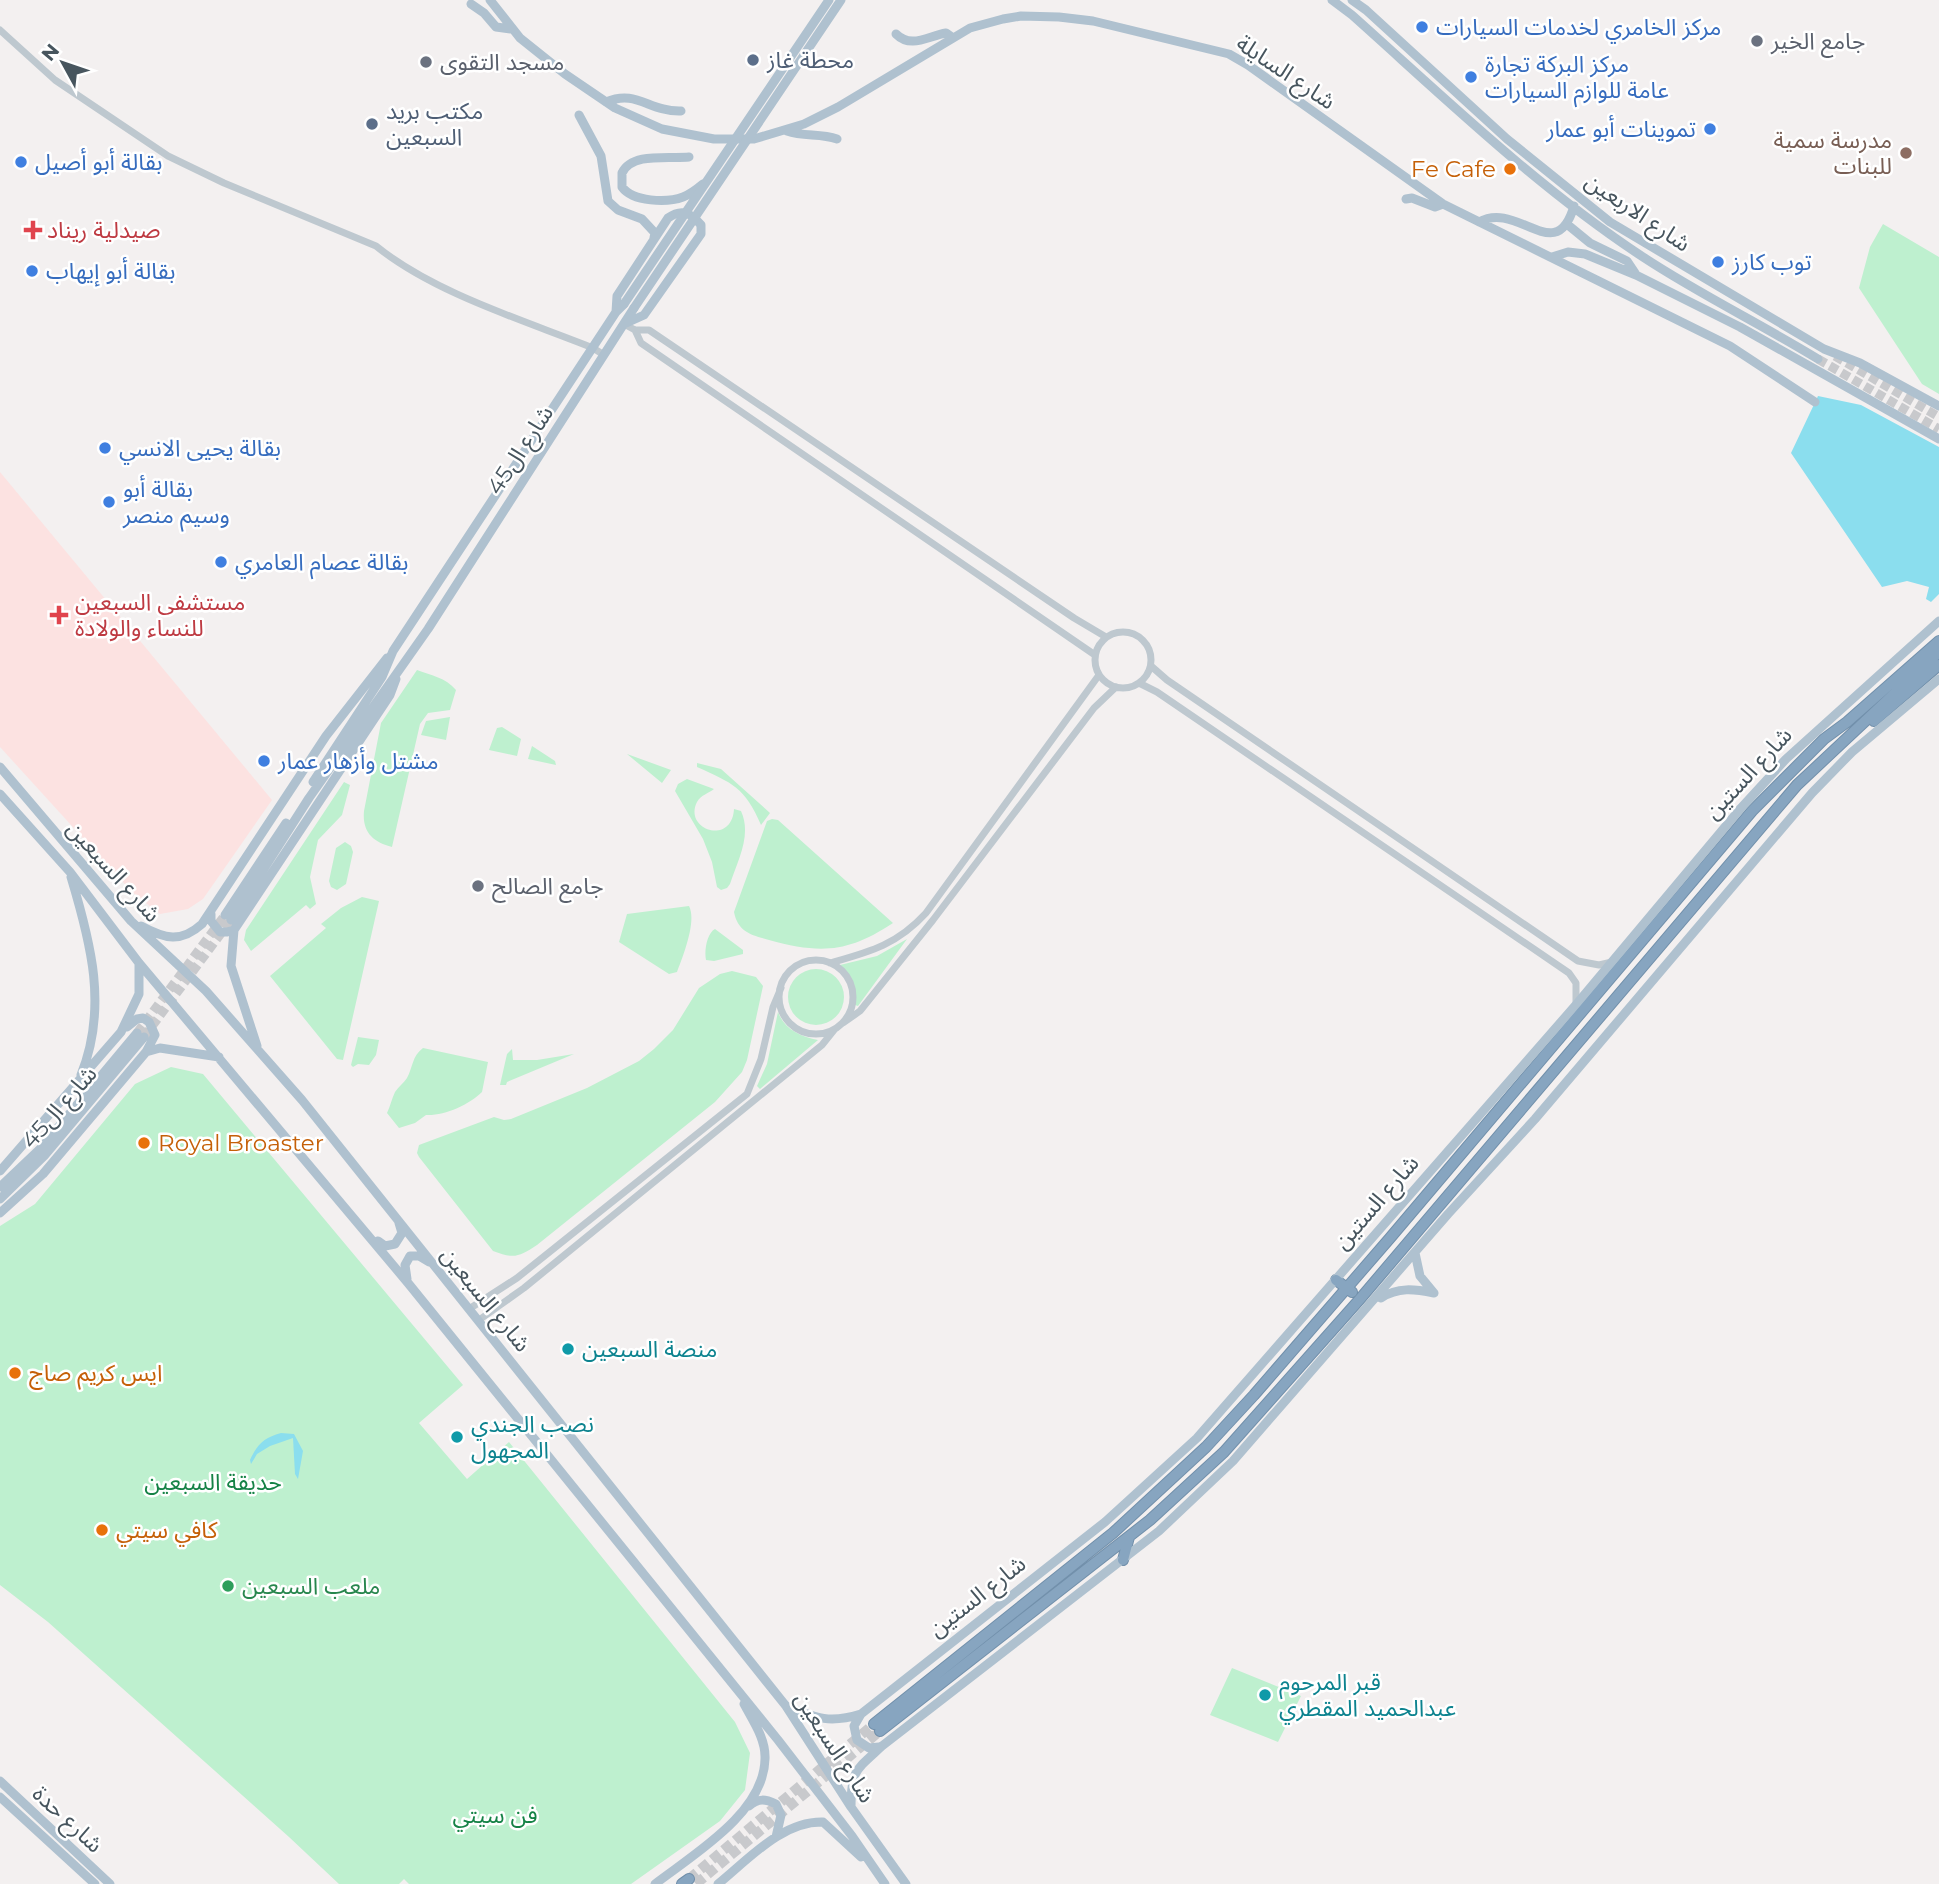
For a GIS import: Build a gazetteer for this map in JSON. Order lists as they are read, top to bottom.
{
  "streets": {
    "highway": ["شارع الستين"],
    "main road": [
      "شارع السايلة",
      "شارع الاربعين",
      "شارع ال45",
      "شارع السبعين",
      "شارع حدة"
    ]
  },
  "crossings": [
    ["شارع الستين", "شارع السبعين"]
  ],
  "parks": ["حديقة السبعين", "فن سيتي"],
  "places": {
    "other": [
      "مركز الخامري لخدمات السيارات",
      "جامع الخير",
      "محطة غاز",
      "مسجد التقوى",
      "مركز البركة تجارة عامة للوازم السيارات",
      "مكتب بريد السبعين",
      "تموينات أبو عمار",
      "مدرسة سمية للبنات",
      "بقالة أبو أصيل",
      "Fe Cafe",
      "توب كارز",
      "بقالة أبو إيهاب",
      "بقالة يحيى الانسي",
      "بقالة أبو وسيم منصر",
      "بقالة عصام العامري",
      "مشتل وأزهار عمار",
      "جامع الصالح",
      "Royal Broaster",
      "منصة السبعين",
      "ايس كريم صاج",
      "نصب الجندي المجهول",
      "كافي سيتي",
      "ملعب السبعين",
      "قبر المرحوم عبدالحميد المقطري"
    ],
    "health": ["صيدلية ريناد", "مستشفى السبعين للنساء والولادة"]
  },
  "north": "top left"
}
